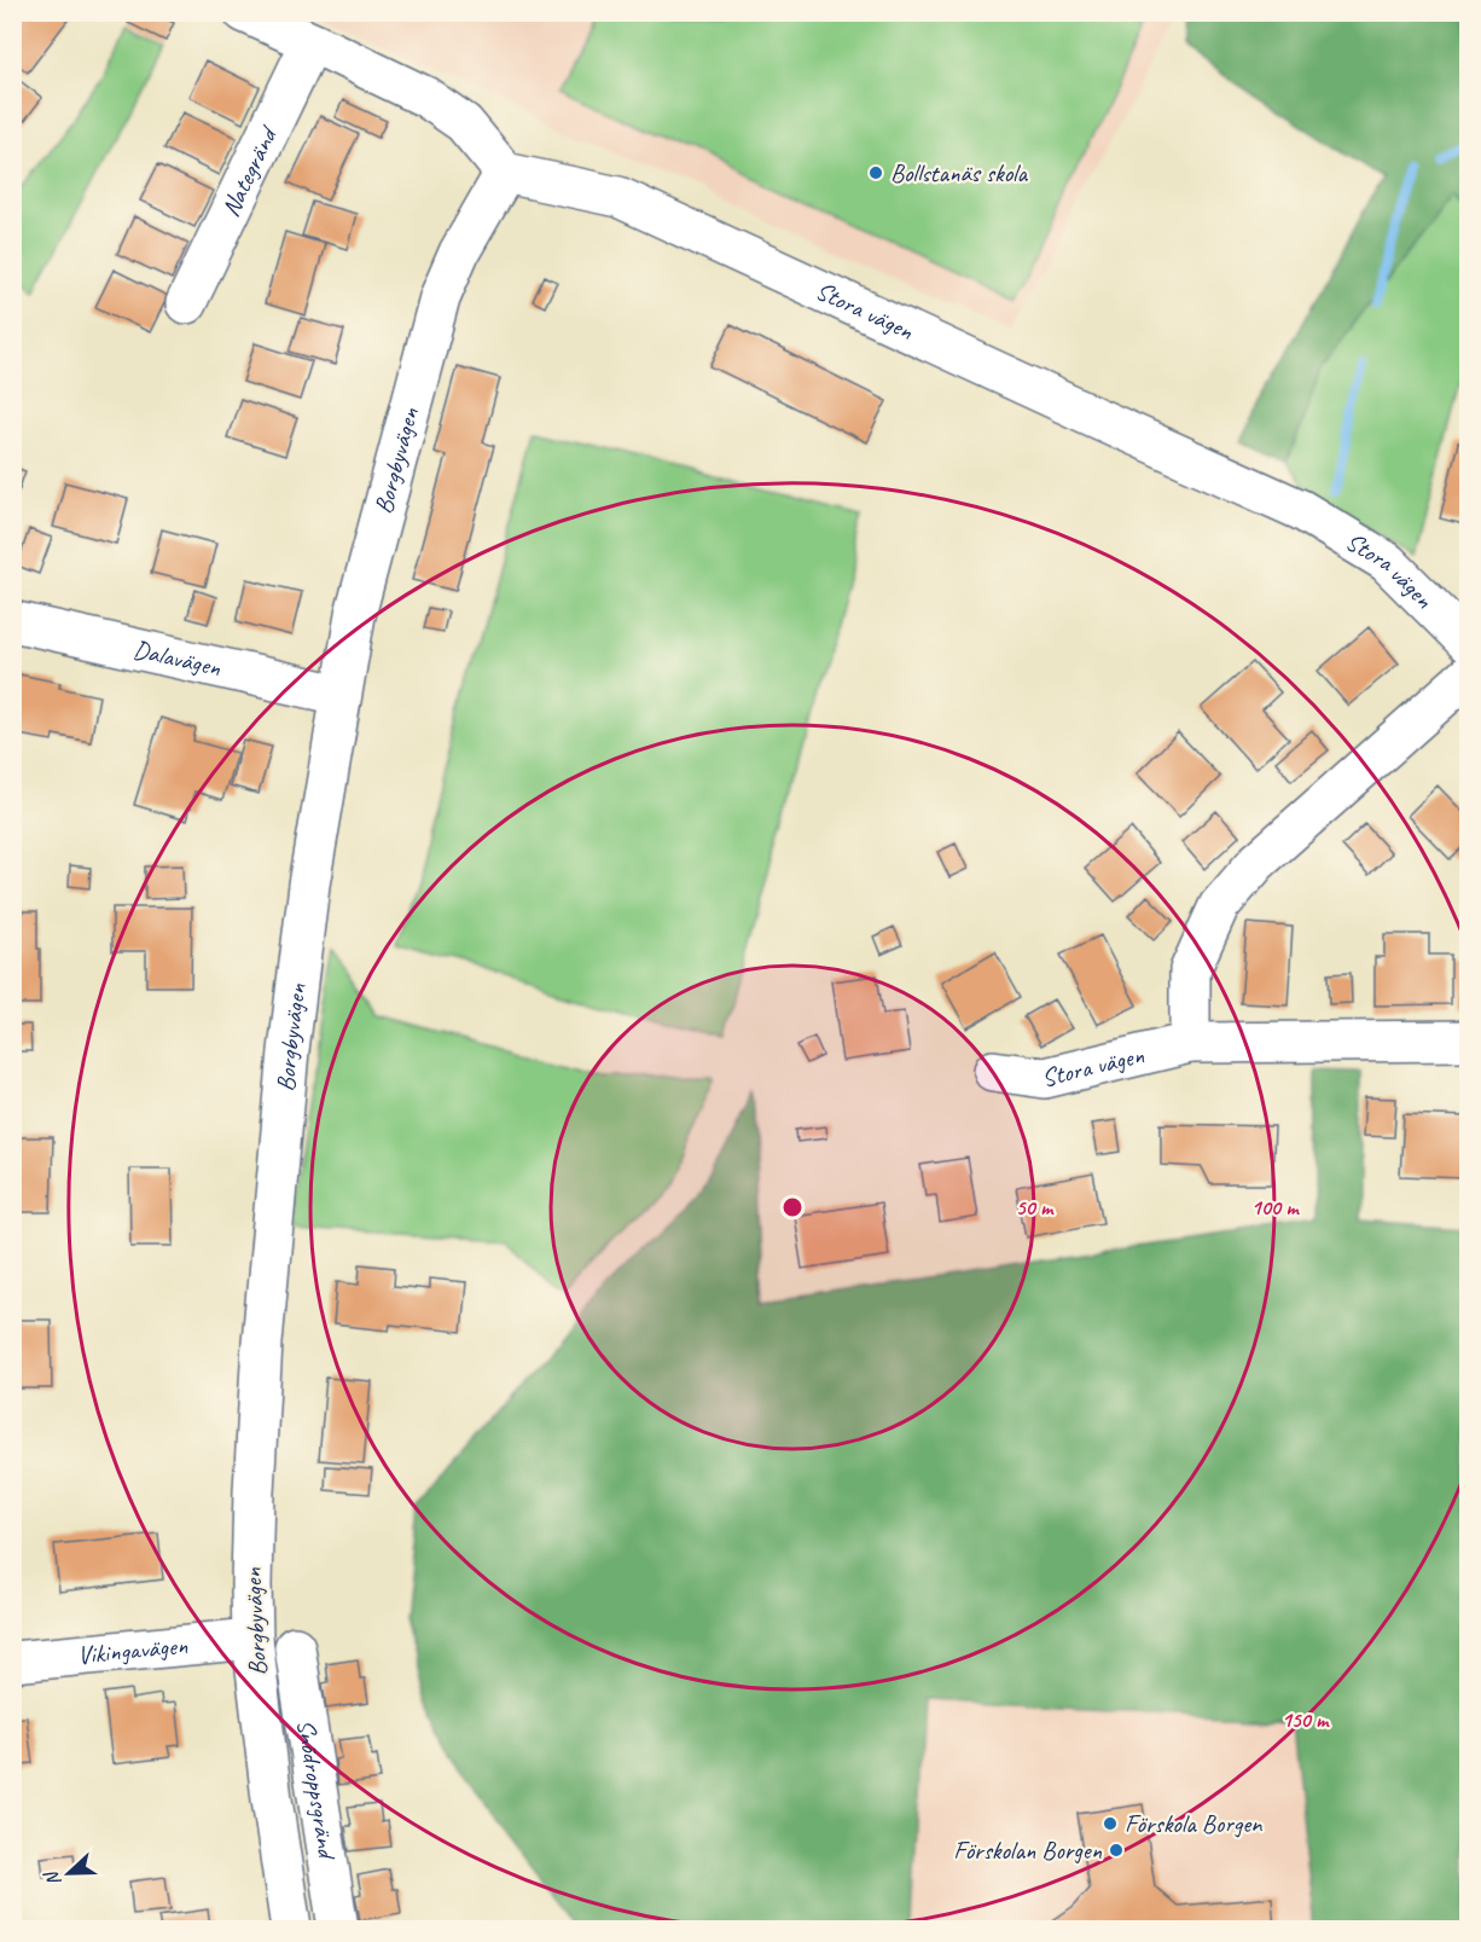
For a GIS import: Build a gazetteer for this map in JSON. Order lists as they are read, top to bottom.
{
  "streets": {
    "street": [
      "Nategränd",
      "Stora vägen",
      "Borgbyvägen",
      "Dalavägen",
      "Vikingavägen",
      "Snödroppsgränd"
    ]
  },
  "crossings": [
    ["Stora vägen", "Borgbyvägen"],
    ["Borgbyvägen", "Dalavägen"],
    ["Borgbyvägen", "Vikingavägen"]
  ],
  "places": ["Bollstanäs skola", "Förskola Borgen", "Förskolan Borgen"],
  "north": "left",
  "rings": ["50 m", "100 m", "150 m"]
}
